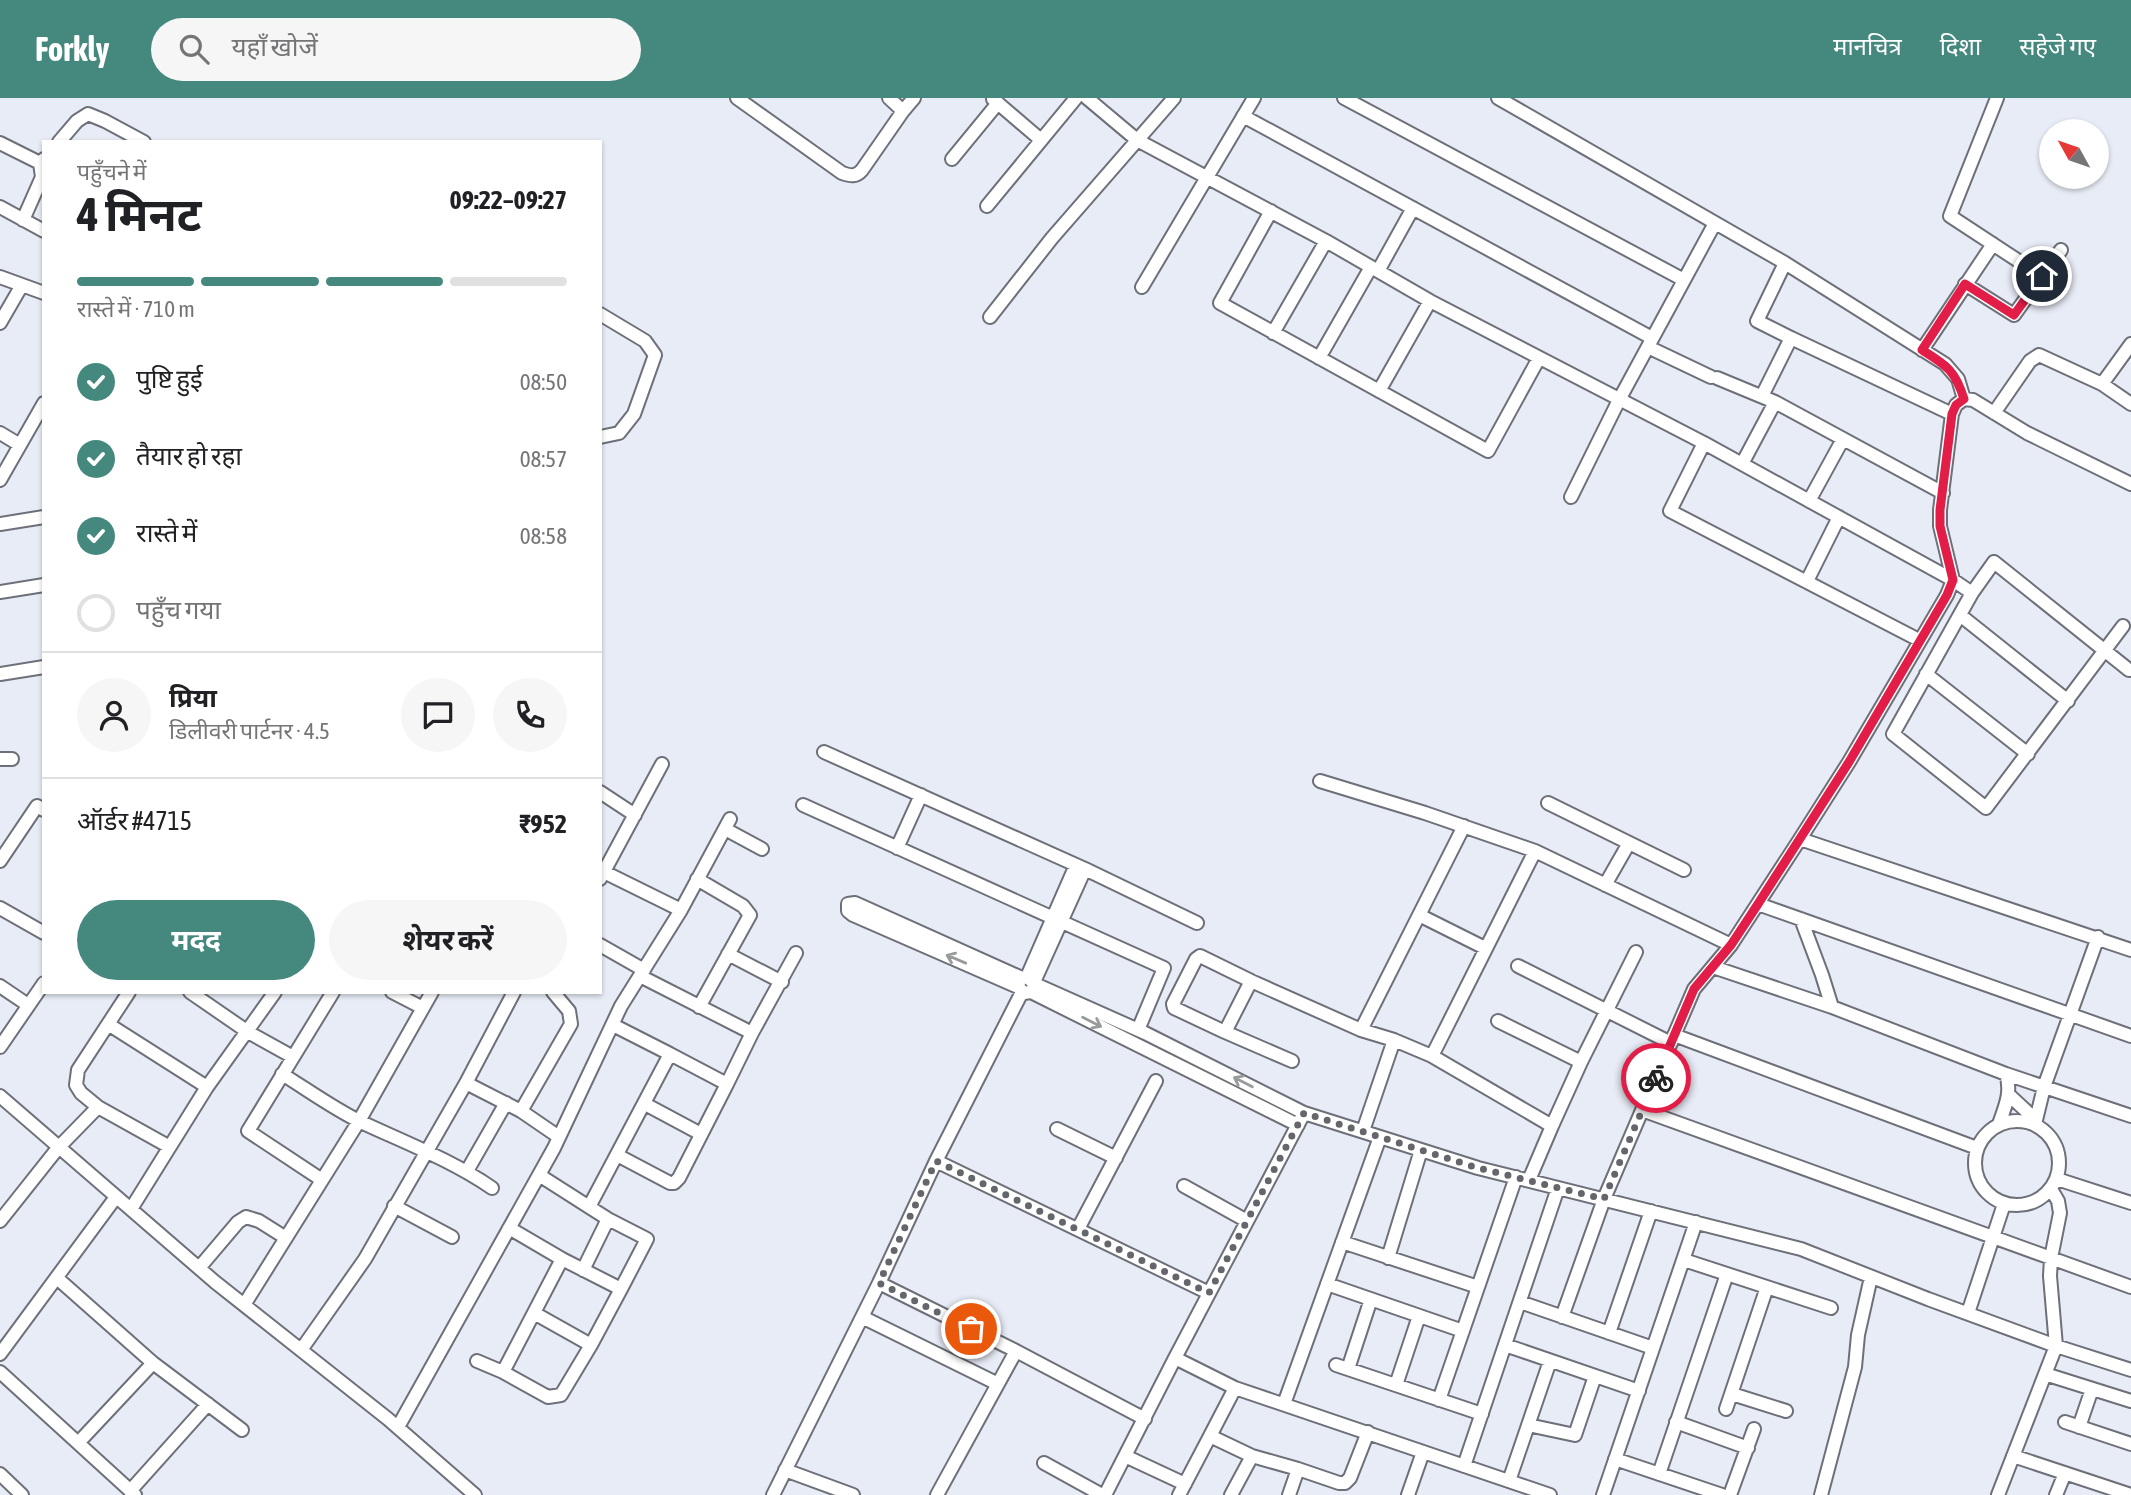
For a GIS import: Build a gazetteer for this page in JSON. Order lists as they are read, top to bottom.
{
  "north": "top left",
  "page": {
    "header": "Forkly",
    "search": "यहाँ खोजें",
    "nav": ["मानचित्र", "दिशा", "सहेजे गए"],
    "heading": ["4 मिनट", "पहुँचने में", "09:22–09:27"],
    "panel": [
      "प्रिया",
      "डिलीवरी पार्टनर · 4.5",
      "ऑर्डर #4715",
      "₹952"
    ],
    "bar": "रास्ते में · 710 m",
    "list": [
      ["पुष्टि हुई", "08:50"],
      ["तैयार हो रहा", "08:57"],
      ["रास्ते में", "08:58"],
      "पहुँच गया"
    ],
    "buttons": ["मदद", "शेयर करें"]
  }
}
